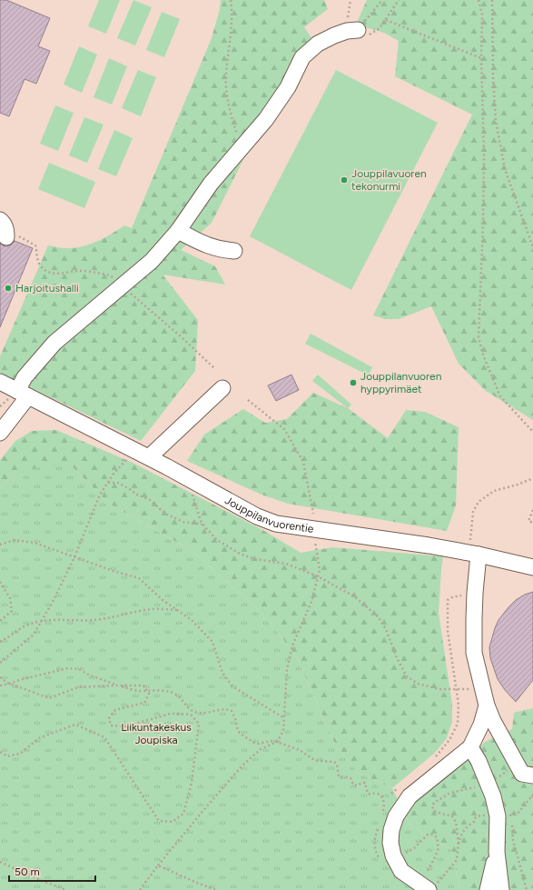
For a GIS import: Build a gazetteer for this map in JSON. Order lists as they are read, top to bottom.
{
  "streets": {
    "street": ["Jouppilanvuorentie"]
  },
  "parks": ["Liikuntakeskus Joupiska"],
  "places": ["Jouppilavuoren tekonurmi", "Harjoitushalli", "Jouppilanvuoren hyppyrimäet"],
  "scale_bar": "50 m"
}
